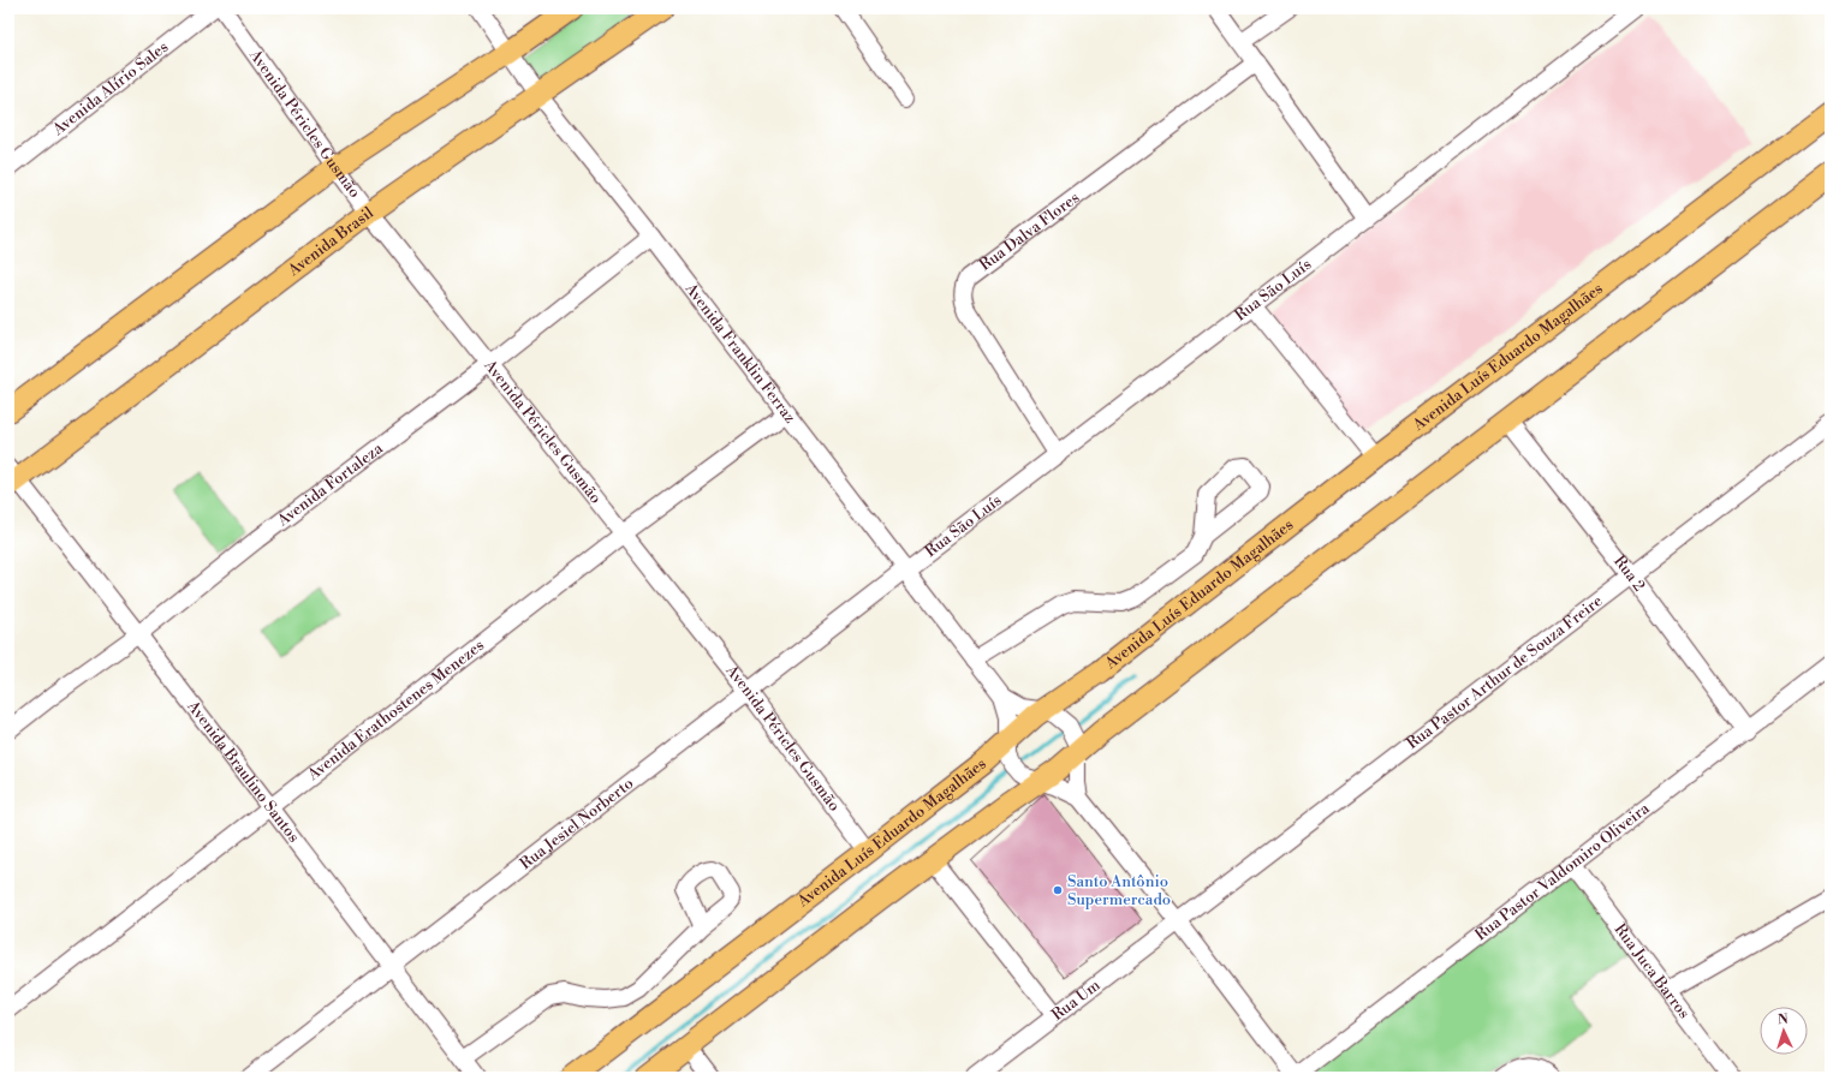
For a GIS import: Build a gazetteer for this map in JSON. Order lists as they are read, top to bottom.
{
  "streets": {
    "main road": ["Avenida Brasil", "Avenida Luís Eduardo Magalhães"],
    "street": [
      "Avenida Alírio Sales",
      "Avenida Péricles Gusmão",
      "Rua Dalva Flores",
      "Rua São Luís",
      "Avenida Franklin Ferraz",
      "Avenida Fortaleza",
      "Rua 2",
      "Rua Pastor Arthur de Souza Freire",
      "Avenida Erathostenes Menezes",
      "Avenida Braulino Santos",
      "Rua Jesiel Norberto",
      "Rua Pastor Valdomiro Oliveira",
      "Rua Juca Barros",
      "Rua Um"
    ]
  },
  "crossings": [
    ["Avenida Péricles Gusmão", "Avenida Brasil"],
    ["Avenida Péricles Gusmão", "Avenida Luís Eduardo Magalhães"],
    ["Avenida Péricles Gusmão", "Avenida Fortaleza"],
    ["Avenida Péricles Gusmão", "Avenida Erathostenes Menezes"],
    ["Avenida Péricles Gusmão", "Rua Jesiel Norberto"],
    ["Rua Dalva Flores", "Rua São Luís"],
    ["Avenida Brasil", "Avenida Franklin Ferraz"],
    ["Avenida Brasil", "Avenida Braulino Santos"],
    ["Rua São Luís", "Avenida Franklin Ferraz"],
    ["Rua São Luís", "Rua Jesiel Norberto"],
    ["Avenida Franklin Ferraz", "Avenida Fortaleza"],
    ["Avenida Franklin Ferraz", "Avenida Erathostenes Menezes"],
    ["Avenida Franklin Ferraz", "Rua Jesiel Norberto"],
    ["Avenida Fortaleza", "Avenida Braulino Santos"],
    ["Rua 2", "Rua Pastor Arthur de Souza Freire"],
    ["Rua 2", "Rua Pastor Valdomiro Oliveira"],
    ["Rua Pastor Arthur de Souza Freire", "Rua Um"],
    ["Avenida Erathostenes Menezes", "Avenida Braulino Santos"],
    ["Avenida Braulino Santos", "Rua Jesiel Norberto"],
    ["Rua Pastor Valdomiro Oliveira", "Rua Juca Barros"]
  ],
  "places": ["Santo Antônio Supermercado"],
  "north": "top"
}
